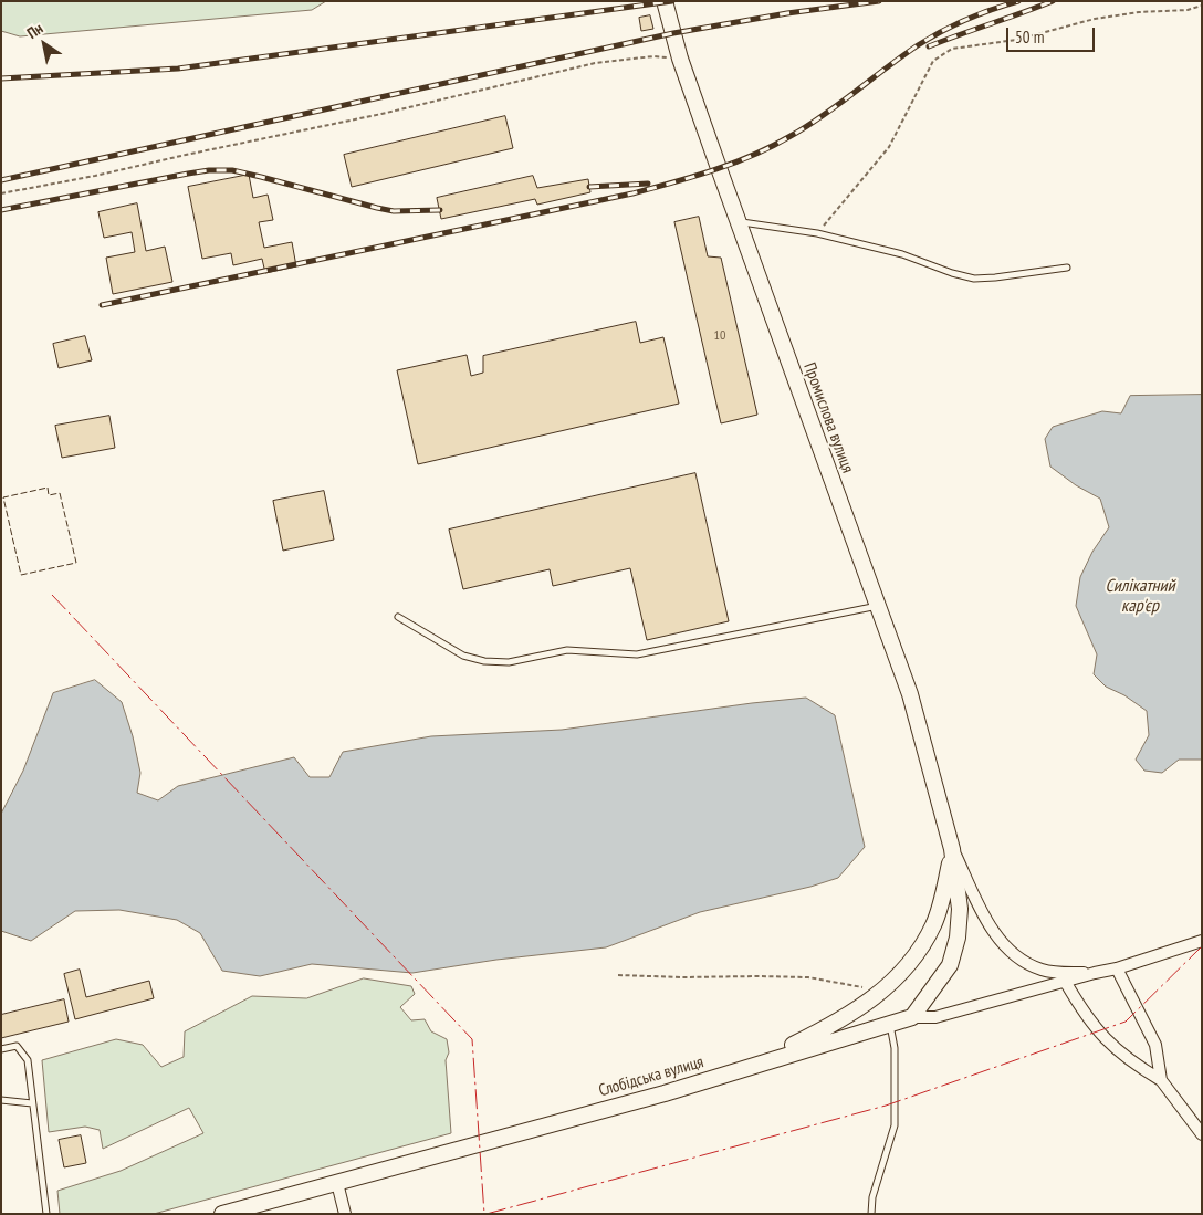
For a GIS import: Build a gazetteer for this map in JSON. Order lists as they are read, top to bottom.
{
  "streets": {
    "street": ["Промислова вулиця", "Слобідська вулиця"]
  },
  "water": ["Силікатний кар'єр"],
  "house_numbers": ["10"],
  "scale_bar": "50 m",
  "north": "top left"
}
